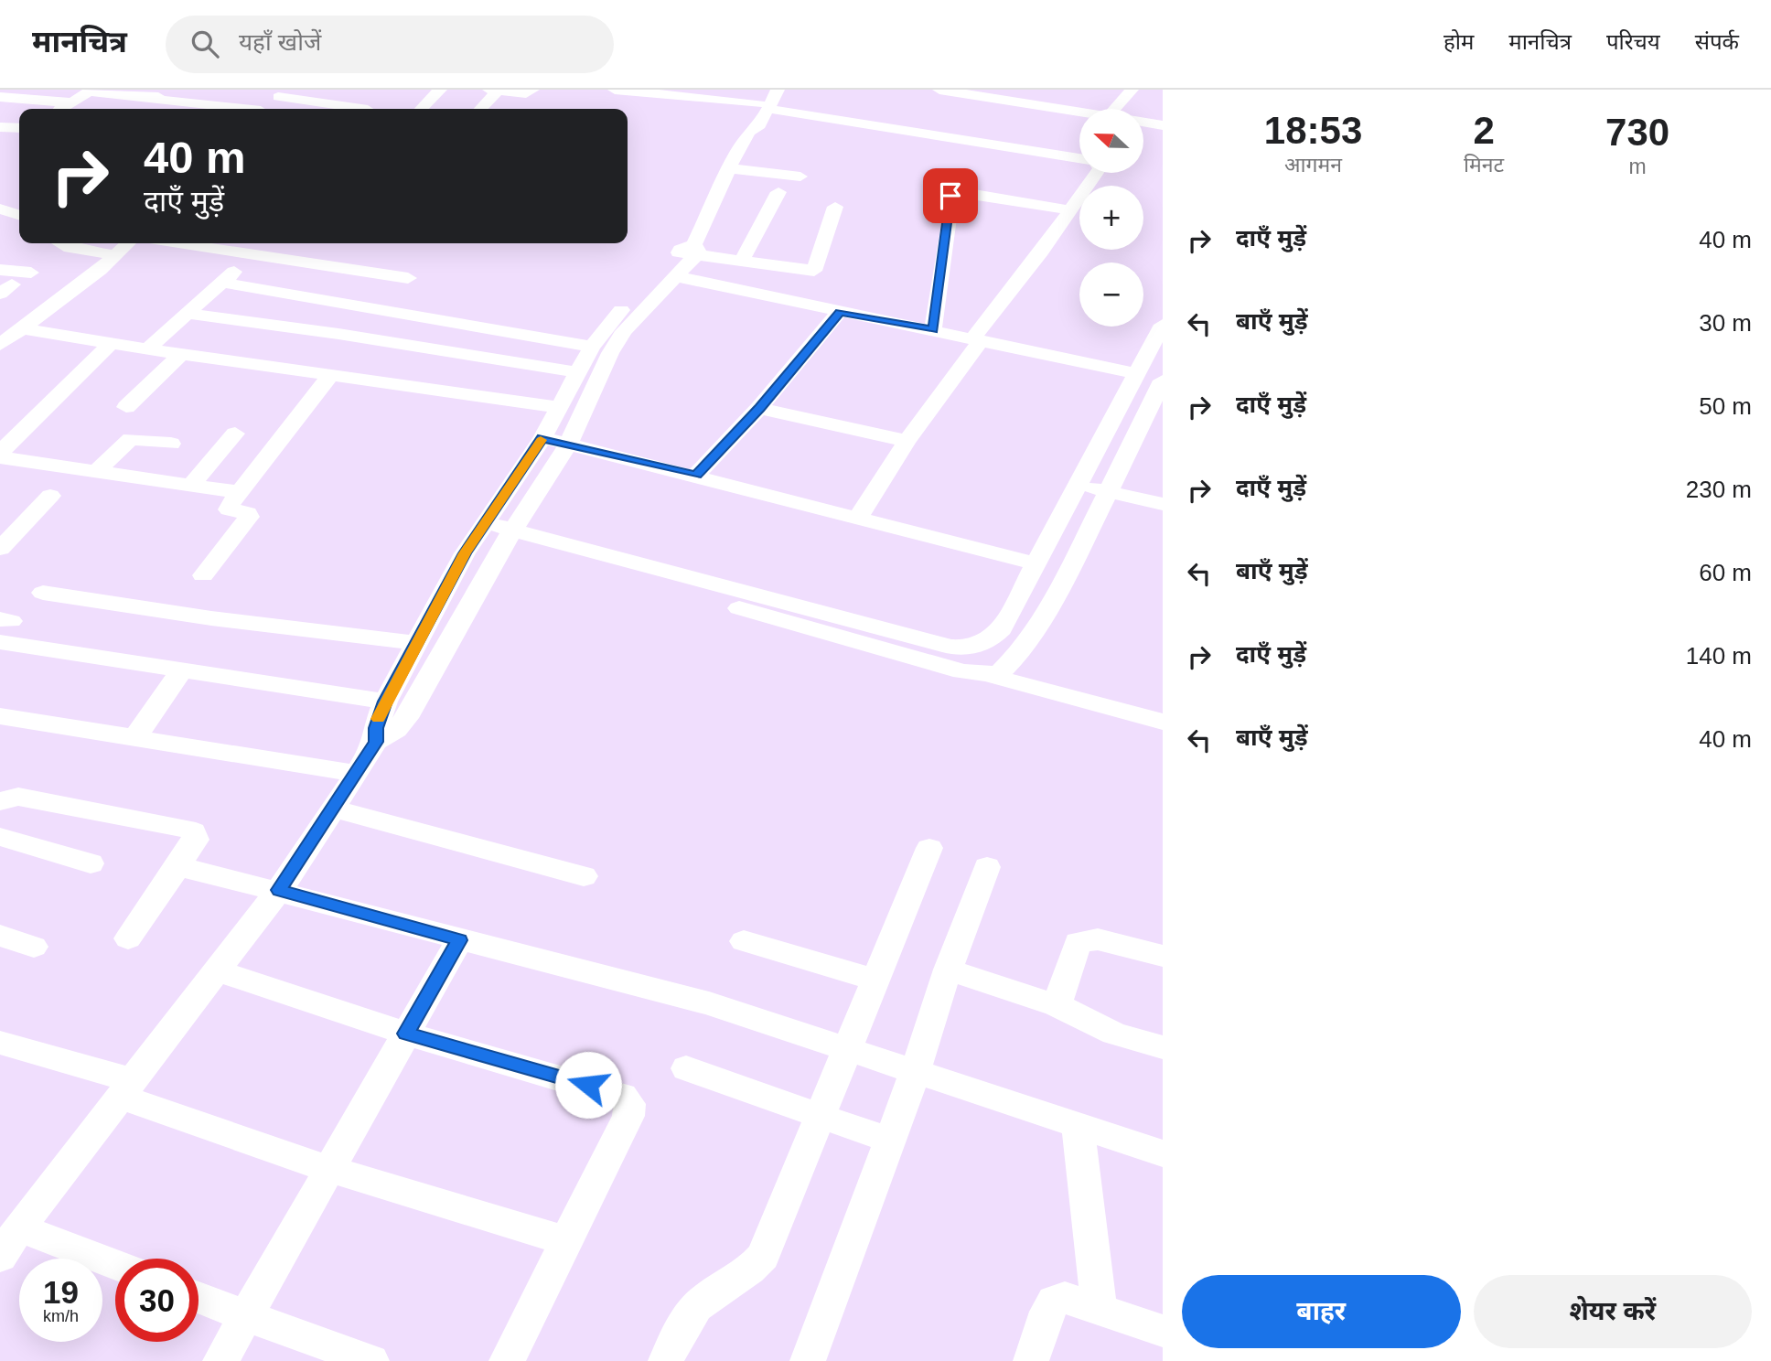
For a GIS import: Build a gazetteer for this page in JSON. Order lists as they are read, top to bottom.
{
  "north": "left",
  "page": {
    "header": "मानचित्र",
    "search": "यहाँ खोजें",
    "nav": [
      "होम",
      "मानचित्र",
      "परिचय",
      "संपर्क"
    ],
    "eta": [
      "18:53",
      "आगमन",
      "2",
      "मिनट",
      "730",
      "m"
    ],
    "map_buttons": ["+", "−"],
    "turn": ["40 m", "दाएँ मुड़ें"],
    "list": [
      {
        "name": "दाएँ मुड़ें",
        "value": "40 m"
      },
      {
        "name": "बाएँ मुड़ें",
        "value": "30 m"
      },
      {
        "name": "दाएँ मुड़ें",
        "value": "50 m"
      },
      {
        "name": "दाएँ मुड़ें",
        "value": "230 m"
      },
      {
        "name": "बाएँ मुड़ें",
        "value": "60 m"
      },
      {
        "name": "दाएँ मुड़ें",
        "value": "140 m"
      },
      {
        "name": "बाएँ मुड़ें",
        "value": "40 m"
      }
    ],
    "speed": "19 km/h",
    "limit": "30",
    "buttons": ["बाहर", "शेयर करें"]
  }
}
